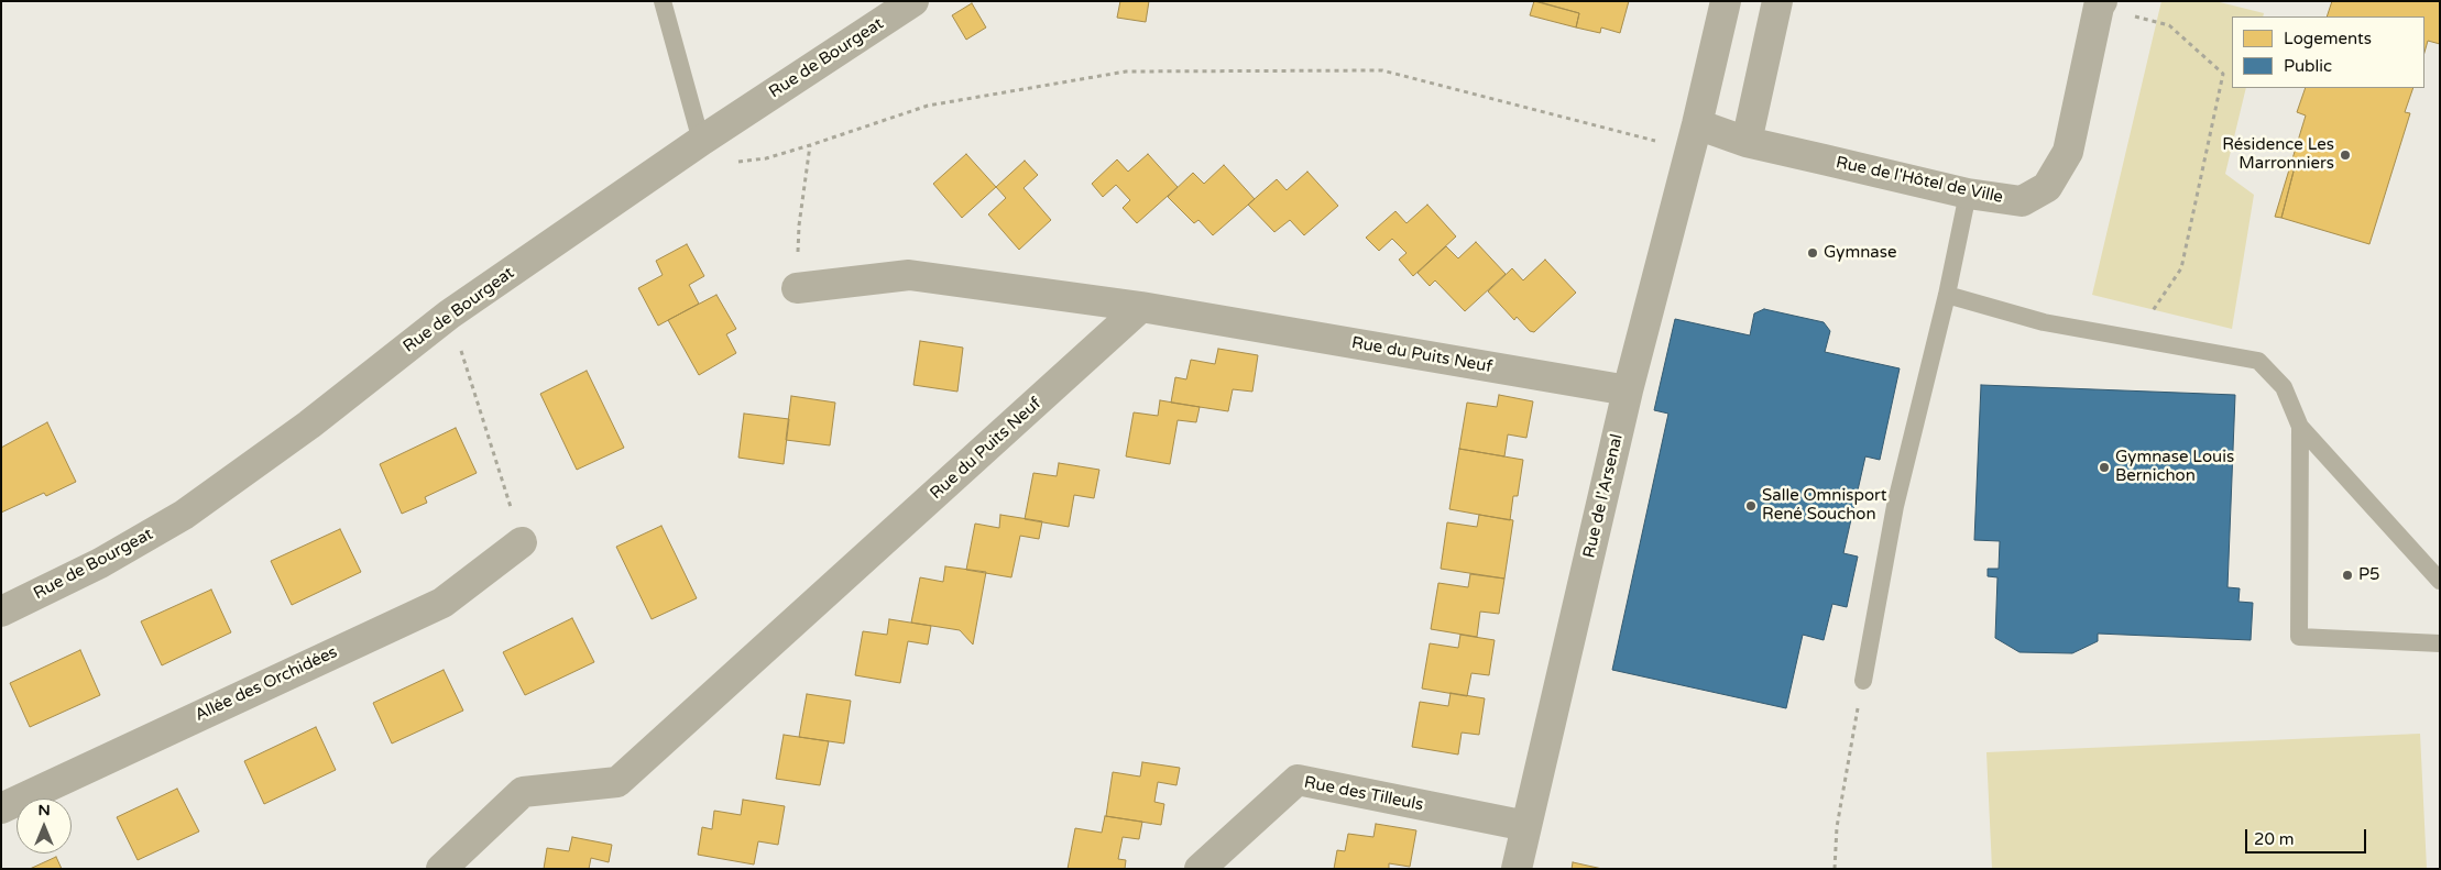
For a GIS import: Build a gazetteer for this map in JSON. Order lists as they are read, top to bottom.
{
  "streets": {
    "street": [
      "Rue de Bourgeat",
      "Rue de l'Hôtel de Ville",
      "Rue du Puits Neuf",
      "Rue de l'Arsenal",
      "Allée des Orchidées",
      "Rue des Tilleuls"
    ]
  },
  "crossings": [
    ["Rue de l'Hôtel de Ville", "Rue de l'Arsenal"],
    ["Rue du Puits Neuf", "Rue de l'Arsenal"],
    ["Rue de l'Arsenal", "Rue des Tilleuls"]
  ],
  "places": [
    "Résidence Les Marronniers",
    "Gymnase",
    "Gymnase Louis Bernichon",
    "Salle Omnisport René Souchon",
    "P5"
  ],
  "legend": ["Logements", "Public"],
  "scale_bar": "20 m",
  "north": "top"
}
